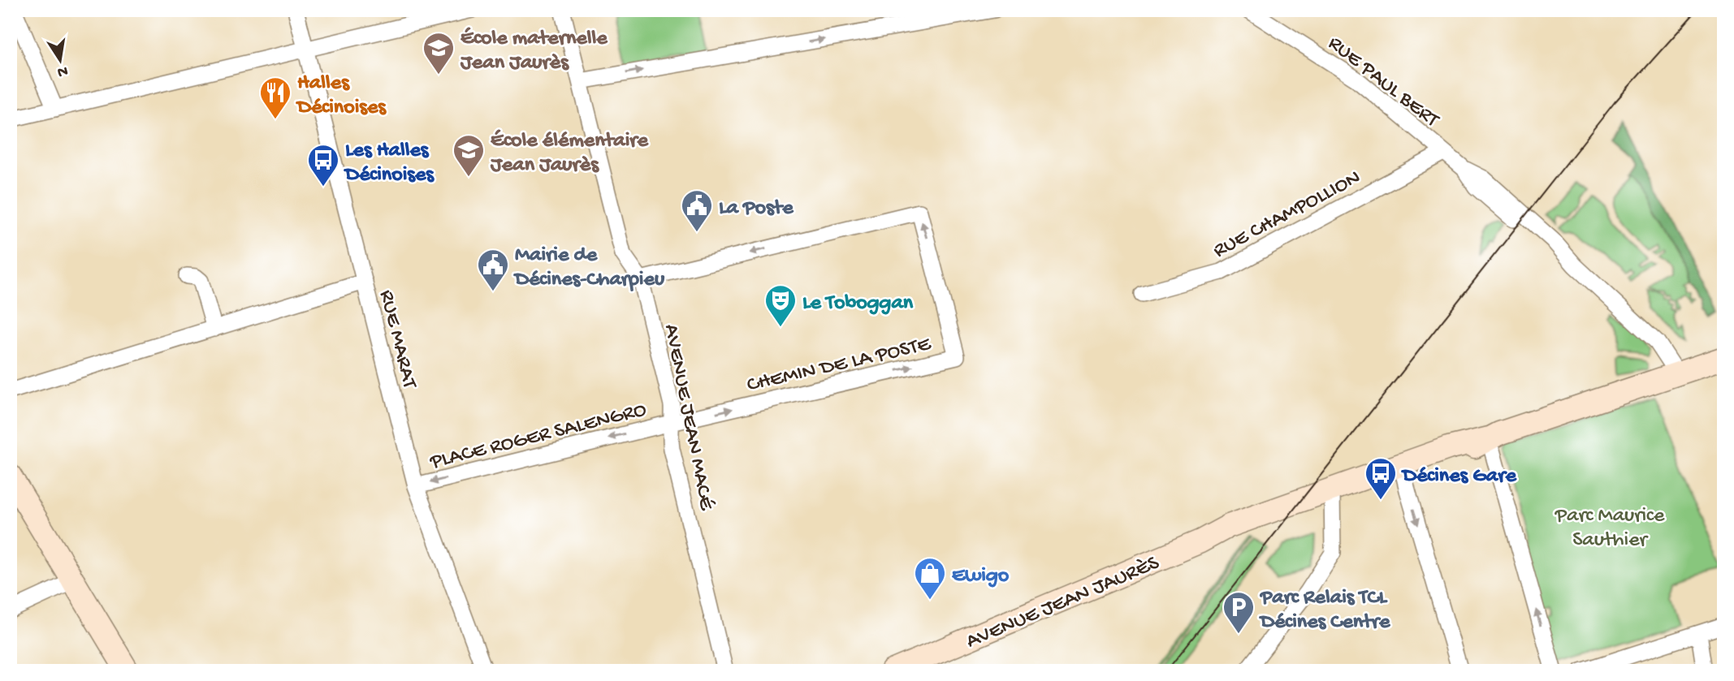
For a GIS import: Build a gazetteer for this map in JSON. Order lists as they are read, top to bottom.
{
  "streets": {
    "main road": ["AVENUE JEAN JAURÈS"],
    "street": [
      "RUE PAUL BERT",
      "RUE CHAMPOLLION",
      "RUE MARAT",
      "CHEMIN DE LA POSTE",
      "AVENUE JEAN MACÉ",
      "PLACE ROGER SALENGRO"
    ]
  },
  "crossings": [
    ["RUE PAUL BERT", "RUE CHAMPOLLION"],
    ["RUE PAUL BERT", "AVENUE JEAN JAURÈS"],
    ["RUE MARAT", "PLACE ROGER SALENGRO"],
    ["CHEMIN DE LA POSTE", "AVENUE JEAN MACÉ"],
    ["CHEMIN DE LA POSTE", "PLACE ROGER SALENGRO"],
    ["AVENUE JEAN MACÉ", "PLACE ROGER SALENGRO"]
  ],
  "one_way": ["PLACE ROGER SALENGRO"],
  "parks": ["Parc Maurice Sauthier"],
  "places": {
    "school or university": ["École maternelle Jean Jaurès", "École élémentaire Jean Jaurès"],
    "restaurant": ["Halles Décinoises"],
    "bus stop": ["Les Halles Décinoises", "Décines Gare"],
    "public building": ["La Poste", "Mairie de Décines-Charpieu"],
    "theatre": ["Le Toboggan"],
    "shop": ["Ewigo"],
    "parking": ["Parc Relais TCL Décines Centre"]
  },
  "north": "bottom"
}
